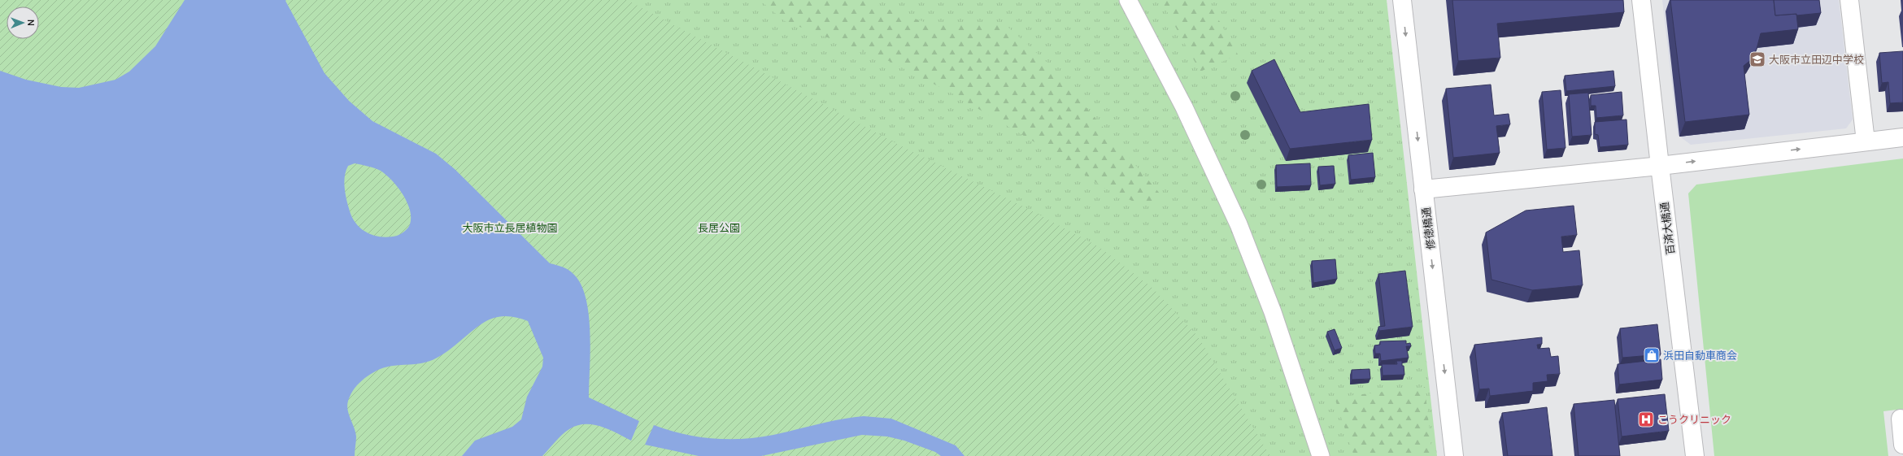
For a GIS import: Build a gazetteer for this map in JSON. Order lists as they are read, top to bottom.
{
  "streets": {
    "street": ["修徳橋通", "百済大橋通"]
  },
  "parks": ["大阪市立長居植物園", "長居公園"],
  "places": {
    "school or university": ["大阪市立田辺中学校"],
    "shop": ["浜田自動車商会"],
    "hospital": ["こうクリニック"]
  },
  "north": "right"
}
